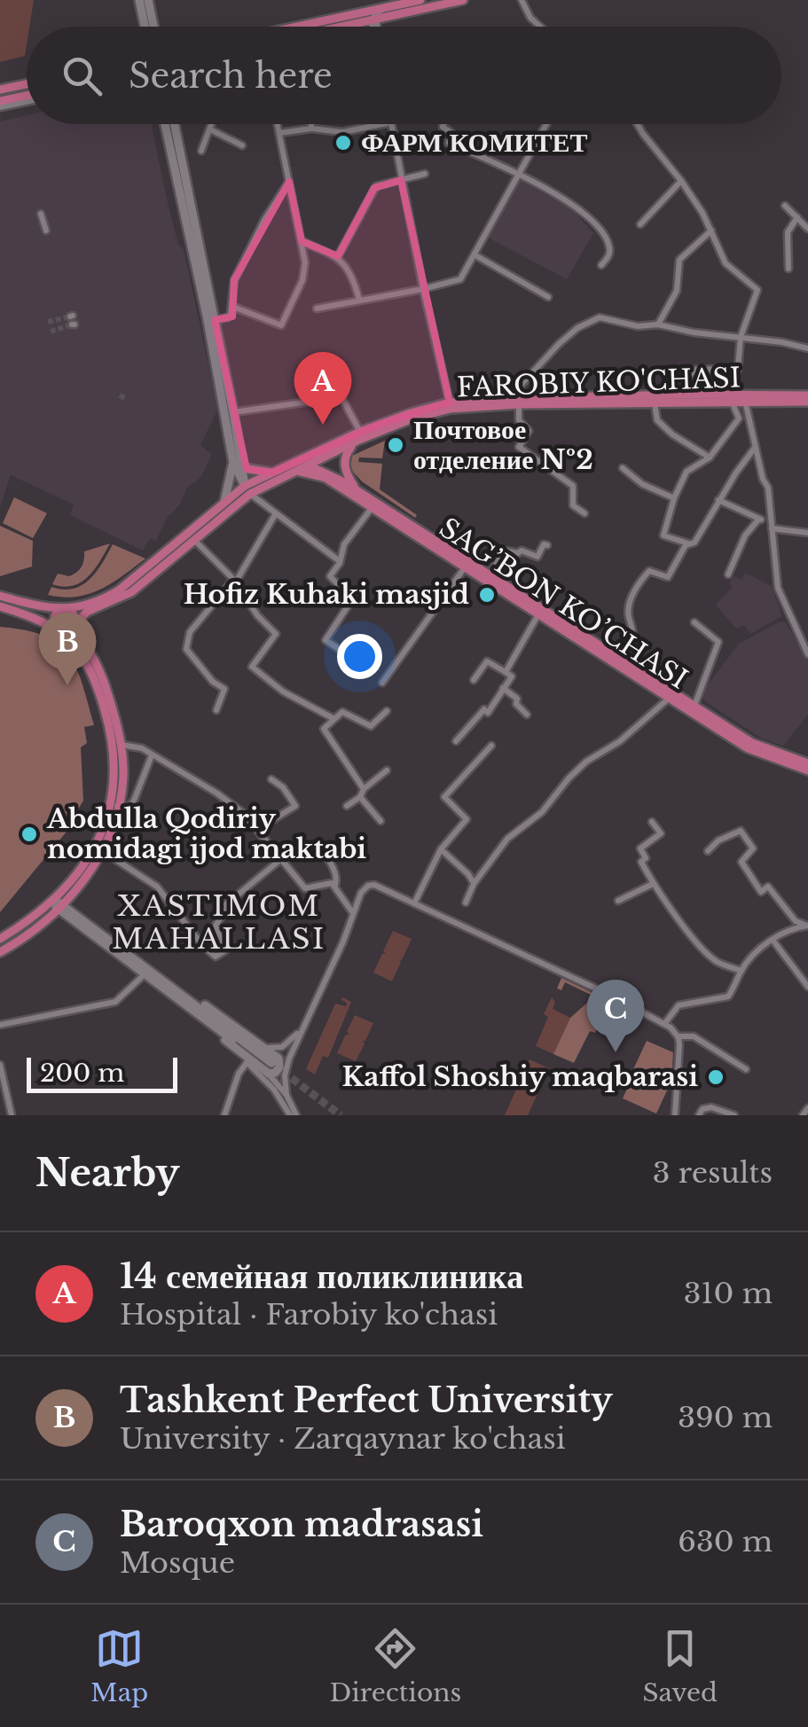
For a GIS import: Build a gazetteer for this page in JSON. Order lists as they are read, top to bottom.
{
  "streets": {
    "main road": ["FAROBIY KO'CHASI", "SAG’BON KO’CHASI"]
  },
  "crossings": [
    ["FAROBIY KO'CHASI", "SAG’BON KO’CHASI"]
  ],
  "districts": ["XASTIMOM MAHALLASI"],
  "places": [
    "ФАРМ КОМИТЕТ",
    "Почтовое отделение №2",
    "Hofiz Kuhaki masjid",
    "Abdulla Qodiriy nomidagi ijod maktabi",
    "Kaffol Shoshiy maqbarasi"
  ],
  "scale_bar": "200 m",
  "page": {
    "search": "Search here",
    "pins": ["A", "B", "C"],
    "scale": "200 m",
    "heading": ["Nearby", "3 results"],
    "list": [
      {
        "mark": "A",
        "name": "14 семейная поликлиника",
        "note": "Hospital · Farobiy ko'chasi",
        "value": "310 m"
      },
      {
        "mark": "B",
        "name": "Tashkent Perfect University",
        "note": "University · Zarqaynar ko'chasi",
        "value": "390 m"
      },
      {
        "mark": "C",
        "name": "Baroqxon madrasasi",
        "note": "Mosque",
        "value": "630 m"
      }
    ],
    "nav": ["Map", "Directions", "Saved"]
  }
}
